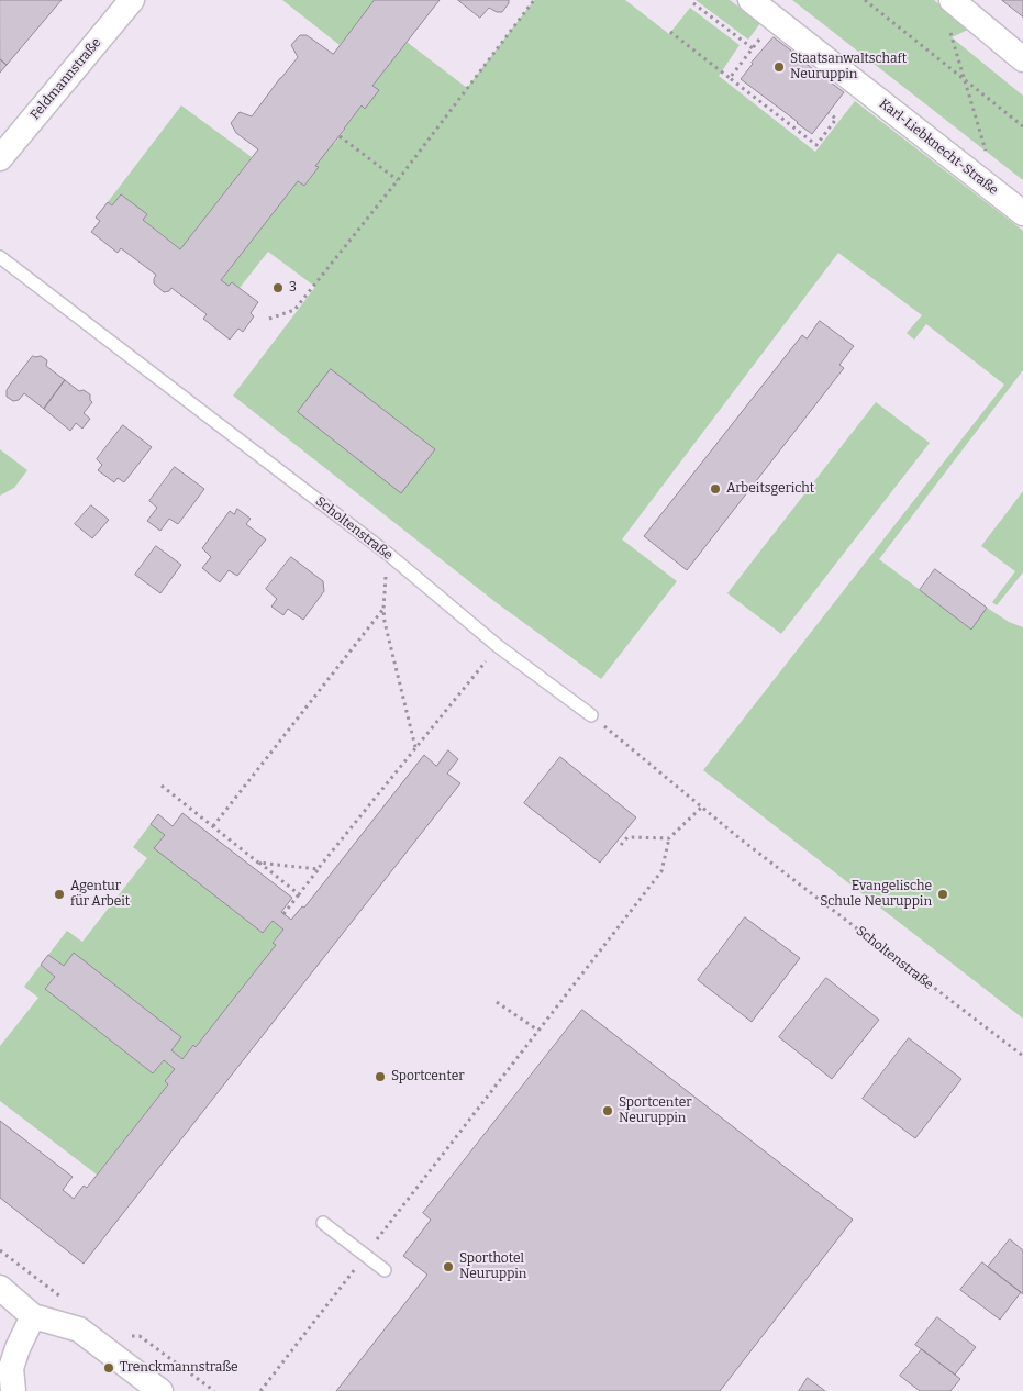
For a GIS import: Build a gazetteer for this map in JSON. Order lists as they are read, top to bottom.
{
  "streets": {
    "street": ["Feldmannstraße", "Karl-Liebknecht-Straße"],
    "lane": ["Scholtenstraße"]
  },
  "places": [
    "Staatsanwaltschaft Neuruppin",
    "3",
    "Arbeitsgericht",
    "Agentur für Arbeit",
    "Evangelische Schule Neuruppin",
    "Sportcenter",
    "Sportcenter Neuruppin",
    "Sporthotel Neuruppin",
    "Trenckmannstraße"
  ]
}
